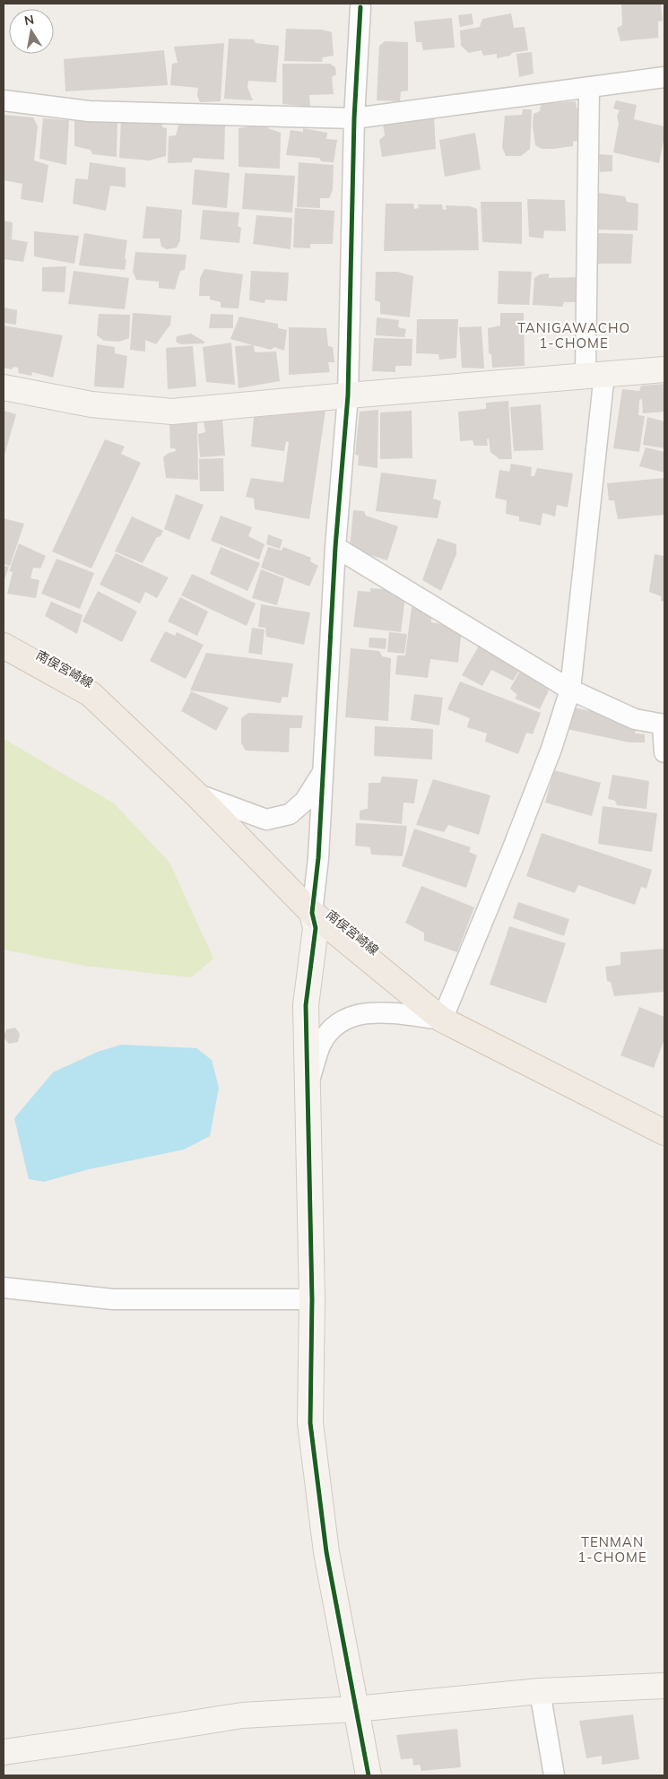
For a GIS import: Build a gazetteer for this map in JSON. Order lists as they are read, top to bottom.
{
  "streets": {
    "main road": ["南俣宮崎線"]
  },
  "districts": ["TANIGAWACHO 1-CHOME", "TENMAN 1-CHOME"],
  "north": "top"
}
